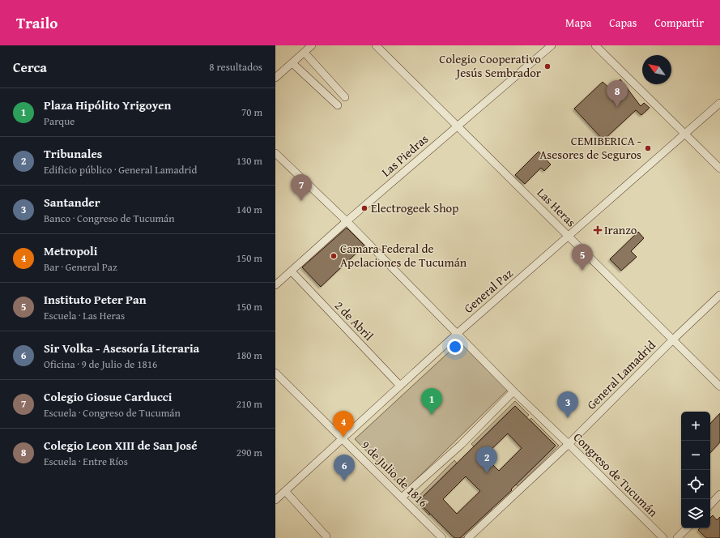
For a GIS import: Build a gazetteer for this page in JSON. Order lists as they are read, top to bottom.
{
  "streets": {
    "street": [
      "Las Piedras",
      "Las Heras",
      "General Paz",
      "2 de Abril",
      "General Lamadrid",
      "9 de Julio de 1816",
      "Congreso de Tucumán"
    ]
  },
  "crossings": [
    ["Las Piedras", "Las Heras"],
    ["Las Piedras", "2 de Abril"],
    ["Las Piedras", "Congreso de Tucumán"],
    ["Las Heras", "General Paz"],
    ["Las Heras", "General Lamadrid"],
    ["General Paz", "2 de Abril"],
    ["General Paz", "9 de Julio de 1816"],
    ["General Paz", "Congreso de Tucumán"],
    ["General Lamadrid", "Congreso de Tucumán"]
  ],
  "places": {
    "other": [
      "Colegio Cooperativo Jesús Sembrador",
      "CEMIBERICA - Asesores de Seguros",
      "Electrogeek Shop",
      "Camara Federal de Apelaciones de Tucumán"
    ],
    "health": ["Iranzo"]
  },
  "north": "top left",
  "page": {
    "header": "Trailo",
    "nav": ["Mapa", "Capas", "Compartir"],
    "heading": ["Cerca", "8 resultados"],
    "pins": [
      "8",
      "7",
      "5",
      "1",
      "3",
      "4",
      "2",
      "6"
    ],
    "list": [
      {
        "mark": "1",
        "name": "Plaza Hipólito Yrigoyen",
        "note": "Parque",
        "value": "70 m"
      },
      {
        "mark": "2",
        "name": "Tribunales",
        "note": "Edificio público · General Lamadrid",
        "value": "130 m"
      },
      {
        "mark": "3",
        "name": "Santander",
        "note": "Banco · Congreso de Tucumán",
        "value": "140 m"
      },
      {
        "mark": "4",
        "name": "Metropoli",
        "note": "Bar · General Paz",
        "value": "150 m"
      },
      {
        "mark": "5",
        "name": "Instituto Peter Pan",
        "note": "Escuela · Las Heras",
        "value": "150 m"
      },
      {
        "mark": "6",
        "name": "Sir Volka - Asesoría Literaria",
        "note": "Oficina · 9 de Julio de 1816",
        "value": "180 m"
      },
      {
        "mark": "7",
        "name": "Colegio Giosue Carducci",
        "note": "Escuela · Congreso de Tucumán",
        "value": "210 m"
      },
      {
        "mark": "8",
        "name": "Colegio Leon XIII de San José",
        "note": "Escuela · Entre Ríos",
        "value": "290 m"
      }
    ],
    "map_buttons": ["+", "−"]
  }
}
